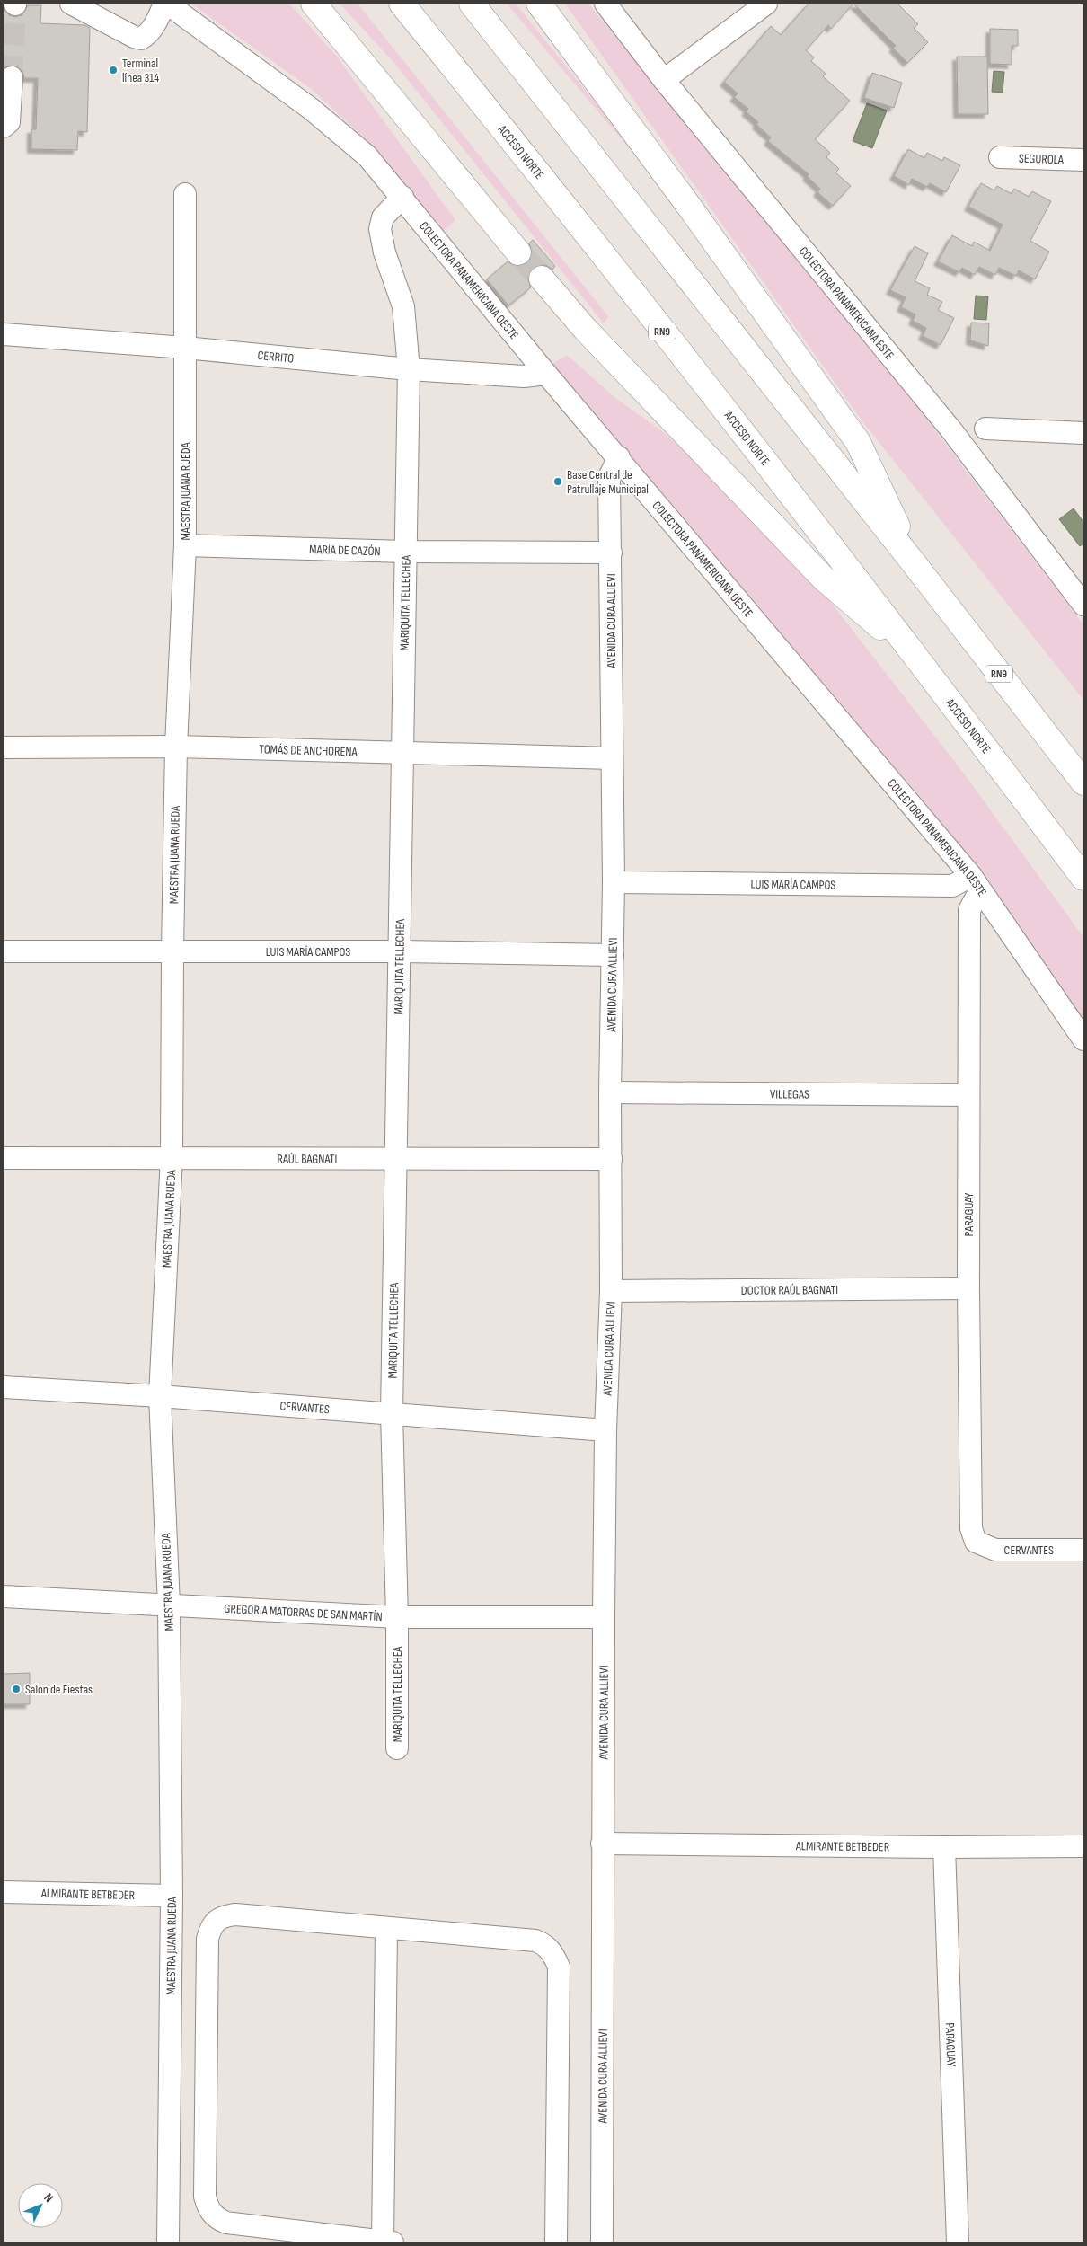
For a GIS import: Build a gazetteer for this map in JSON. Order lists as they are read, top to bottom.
{
  "streets": {
    "highway": ["ACCESO NORTE", "RN9"],
    "street": [
      "SEGUROLA",
      "COLECTORA PANAMERICANA OESTE",
      "COLECTORA PANAMERICANA ESTE",
      "CERRITO",
      "MAESTRA JUANA RUEDA",
      "MARÍA DE CAZÓN",
      "MARIQUITA TELLECHEA",
      "AVENIDA CURA ALLIEVI",
      "TOMÁS DE ANCHORENA",
      "LUIS MARÍA CAMPOS",
      "VILLEGAS",
      "RAÚL BAGNATI",
      "PARAGUAY",
      "DOCTOR RAÚL BAGNATI",
      "CERVANTES",
      "GREGORIA MATORRAS DE SAN MARTÍN",
      "ALMIRANTE BETBEDER"
    ]
  },
  "crossings": [
    ["COLECTORA PANAMERICANA OESTE", "CERRITO"],
    ["COLECTORA PANAMERICANA OESTE", "MARIQUITA TELLECHEA"],
    ["COLECTORA PANAMERICANA OESTE", "AVENIDA CURA ALLIEVI"],
    ["COLECTORA PANAMERICANA OESTE", "LUIS MARÍA CAMPOS"],
    ["COLECTORA PANAMERICANA OESTE", "PARAGUAY"],
    ["CERRITO", "MAESTRA JUANA RUEDA"],
    ["CERRITO", "MARIQUITA TELLECHEA"],
    ["MAESTRA JUANA RUEDA", "MARÍA DE CAZÓN"],
    ["MAESTRA JUANA RUEDA", "TOMÁS DE ANCHORENA"],
    ["MAESTRA JUANA RUEDA", "LUIS MARÍA CAMPOS"],
    ["MAESTRA JUANA RUEDA", "RAÚL BAGNATI"],
    ["MAESTRA JUANA RUEDA", "CERVANTES"],
    ["MAESTRA JUANA RUEDA", "GREGORIA MATORRAS DE SAN MARTÍN"],
    ["MAESTRA JUANA RUEDA", "ALMIRANTE BETBEDER"],
    ["MARÍA DE CAZÓN", "MARIQUITA TELLECHEA"],
    ["MARÍA DE CAZÓN", "AVENIDA CURA ALLIEVI"],
    ["MARIQUITA TELLECHEA", "TOMÁS DE ANCHORENA"],
    ["MARIQUITA TELLECHEA", "LUIS MARÍA CAMPOS"],
    ["MARIQUITA TELLECHEA", "RAÚL BAGNATI"],
    ["MARIQUITA TELLECHEA", "CERVANTES"],
    ["MARIQUITA TELLECHEA", "GREGORIA MATORRAS DE SAN MARTÍN"],
    ["AVENIDA CURA ALLIEVI", "TOMÁS DE ANCHORENA"],
    ["AVENIDA CURA ALLIEVI", "LUIS MARÍA CAMPOS"],
    ["AVENIDA CURA ALLIEVI", "VILLEGAS"],
    ["AVENIDA CURA ALLIEVI", "RAÚL BAGNATI"],
    ["AVENIDA CURA ALLIEVI", "DOCTOR RAÚL BAGNATI"],
    ["AVENIDA CURA ALLIEVI", "CERVANTES"],
    ["AVENIDA CURA ALLIEVI", "GREGORIA MATORRAS DE SAN MARTÍN"],
    ["AVENIDA CURA ALLIEVI", "ALMIRANTE BETBEDER"],
    ["LUIS MARÍA CAMPOS", "PARAGUAY"],
    ["VILLEGAS", "PARAGUAY"],
    ["PARAGUAY", "DOCTOR RAÚL BAGNATI"],
    ["PARAGUAY", "CERVANTES"],
    ["PARAGUAY", "ALMIRANTE BETBEDER"]
  ],
  "places": ["Terminal línea 314", "Base Central de Patrullaje Municipal", "Salon de Fiestas"],
  "north": "top right"
}
